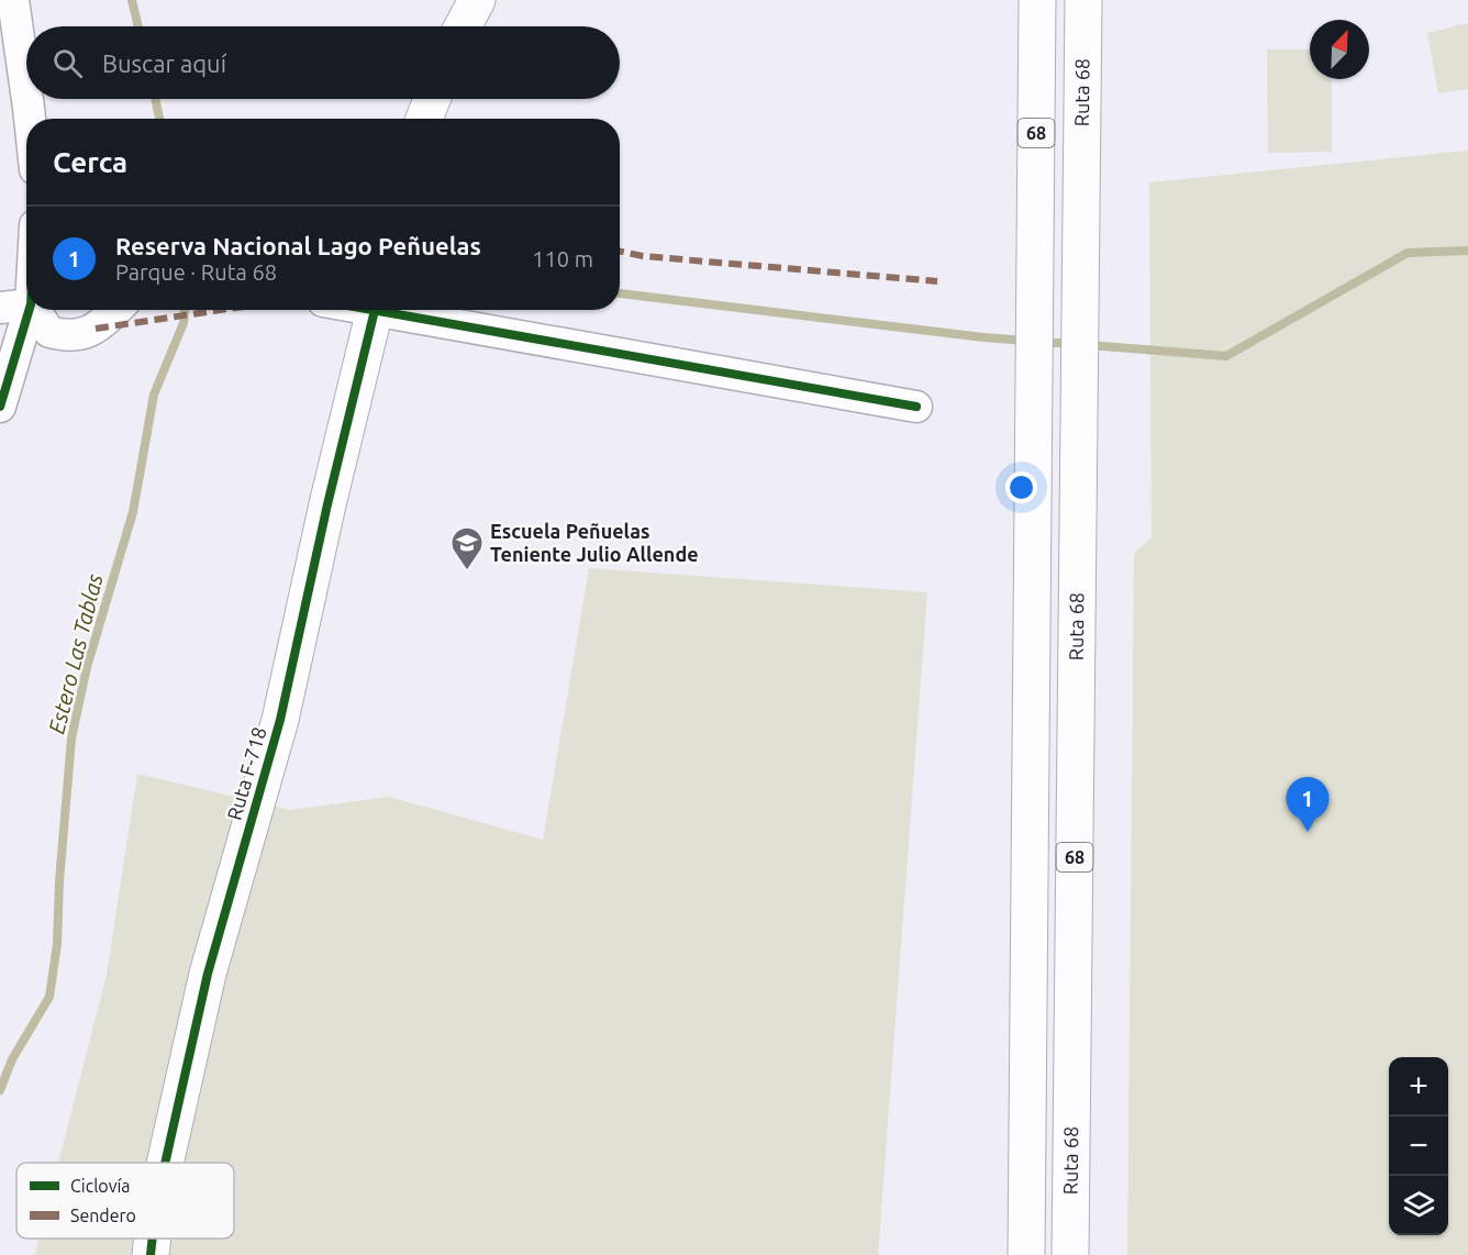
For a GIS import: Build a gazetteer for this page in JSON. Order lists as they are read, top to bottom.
{
  "streets": {
    "main road": ["Ruta 68", "68", "Ruta F-718"]
  },
  "water": ["Estero Las Tablas"],
  "places": {
    "school or university": ["Escuela Peñuelas Teniente Julio Allende"]
  },
  "legend": ["Ciclovía", "Sendero"],
  "north": "top right",
  "page": {
    "search": "Buscar aquí",
    "heading": "Cerca",
    "list": [
      {
        "mark": "1",
        "name": "Reserva Nacional Lago Peñuelas",
        "note": "Parque · Ruta 68",
        "value": "110 m"
      }
    ],
    "pins": "1",
    "map_buttons": ["+", "−"]
  }
}
